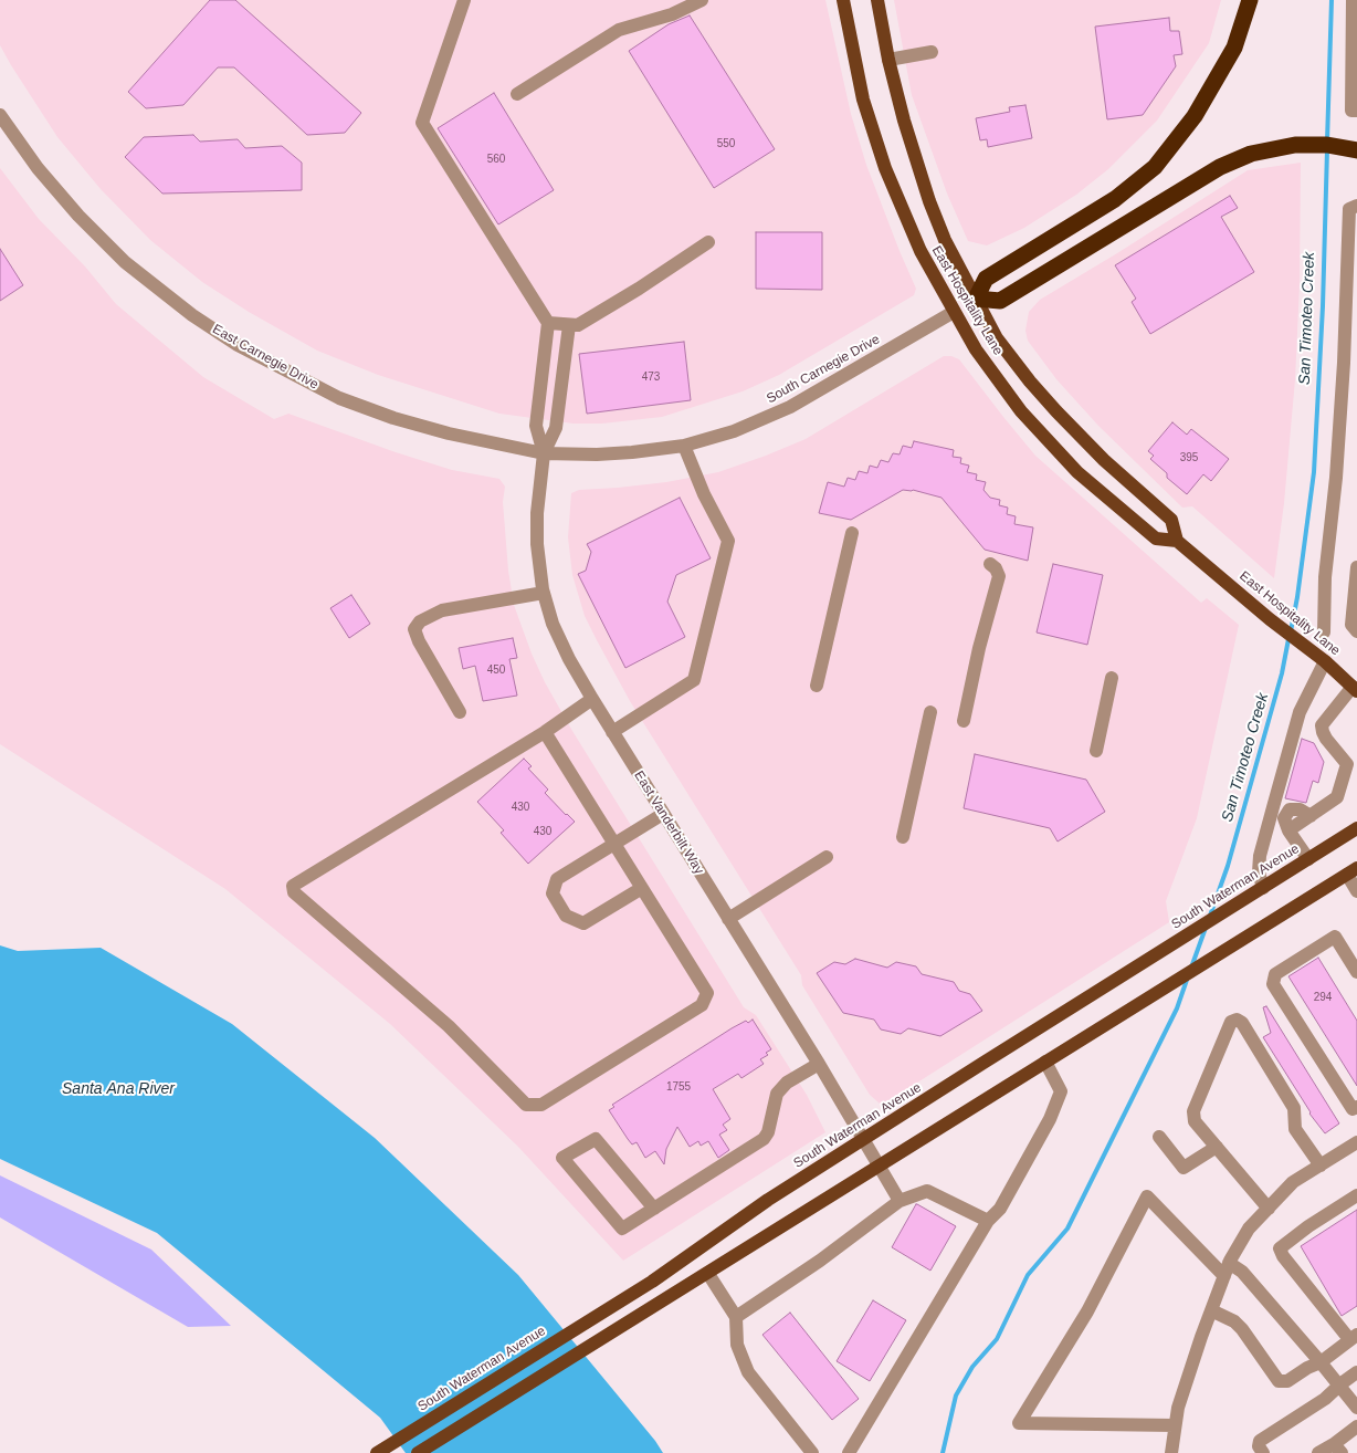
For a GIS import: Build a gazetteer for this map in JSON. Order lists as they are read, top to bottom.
{
  "streets": {
    "main road": ["East Hospitality Lane", "South Carnegie Drive", "South Waterman Avenue"],
    "street": ["East Carnegie Drive", "East Vanderbilt Way"]
  },
  "crossings": [
    ["East Hospitality Lane", "South Carnegie Drive"],
    ["East Carnegie Drive", "South Carnegie Drive"],
    ["East Carnegie Drive", "East Vanderbilt Way"],
    ["South Carnegie Drive", "East Vanderbilt Way"],
    ["East Vanderbilt Way", "South Waterman Avenue"]
  ],
  "water": ["San Timoteo Creek", "Santa Ana River"],
  "house_numbers": [
    "550",
    "560",
    "473",
    "395",
    "450",
    "430",
    "430",
    "294",
    "1755"
  ]
}
